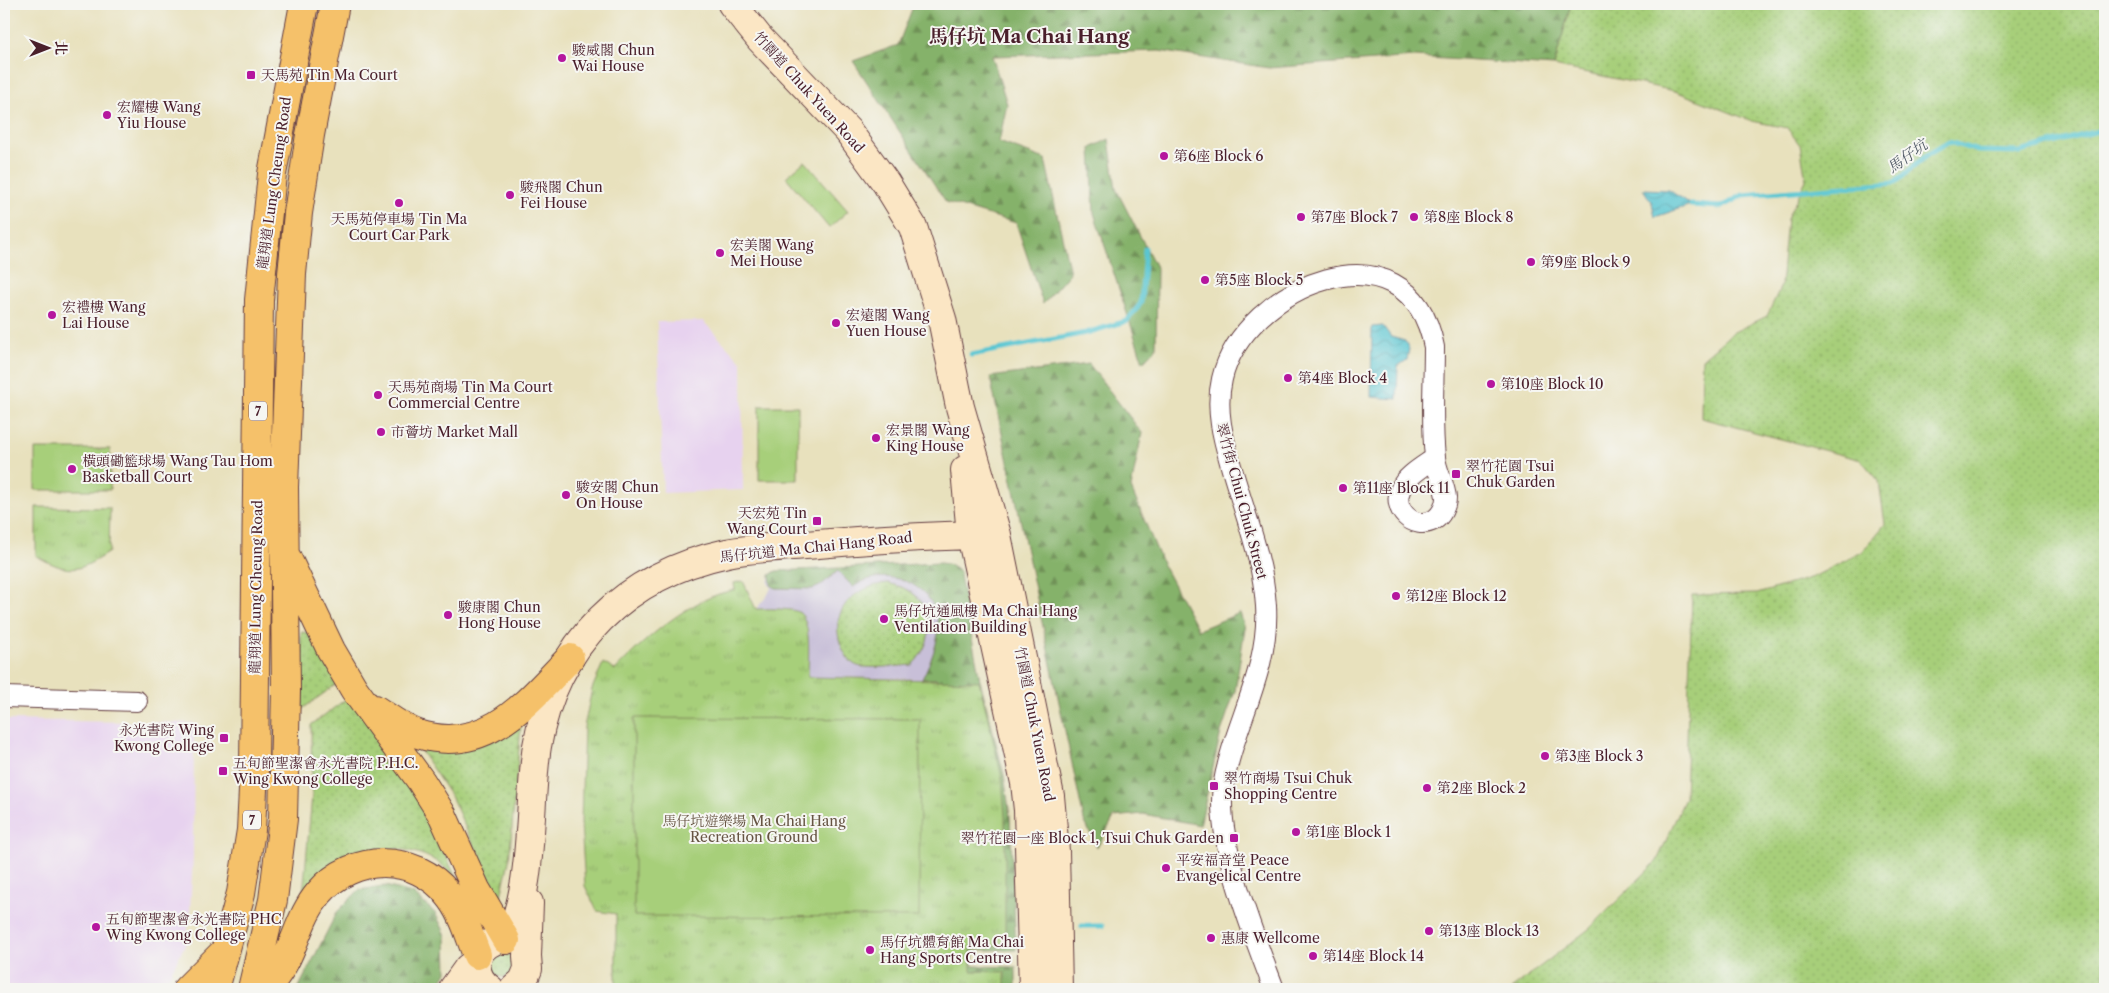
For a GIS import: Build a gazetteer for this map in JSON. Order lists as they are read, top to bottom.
{
  "streets": {
    "highway": ["龍翔道 Lung Cheung Road", "7"],
    "main road": ["竹園道 Chuk Yuen Road", "馬仔坑道 Ma Chai Hang Road"],
    "street": ["翠竹街 Chui Chuk Street"]
  },
  "crossings": [
    ["竹園道 Chuk Yuen Road", "馬仔坑道 Ma Chai Hang Road"]
  ],
  "districts": ["馬仔坑 Ma Chai Hang"],
  "water": ["馬仔坑"],
  "parks": ["馬仔坑遊樂場 Ma Chai Hang Recreation Ground"],
  "places": {
    "other": [
      "駿威閣 Chun Wai House",
      "宏耀樓 Wang Yiu House",
      "第6座 Block 6",
      "駿飛閣 Chun Fei House",
      "天馬苑停車場 Tin Ma Court Car Park",
      "第7座 Block 7",
      "第8座 Block 8",
      "宏美閣 Wang Mei House",
      "第9座 Block 9",
      "第5座 Block 5",
      "宏禮樓 Wang Lai House",
      "宏遠閣 Wang Yuen House",
      "第4座 Block 4",
      "第10座 Block 10",
      "天馬苑商場 Tin Ma Court Commercial Centre",
      "市薈坊 Market Mall",
      "宏景閣 Wang King House",
      "橫頭磡籃球場 Wang Tau Hom Basketball Court",
      "第11座 Block 11",
      "駿安閣 Chun On House",
      "第12座 Block 12",
      "駿康閣 Chun Hong House",
      "馬仔坑通風樓 Ma Chai Hang Ventilation Building",
      "第3座 Block 3",
      "第2座 Block 2",
      "第1座 Block 1",
      "平安福音堂 Peace Evangelical Centre",
      "五旬節聖潔會永光書院 PHC Wing Kwong College",
      "第13座 Block 13",
      "惠康 Wellcome",
      "馬仔坑體育館 Ma Chai Hang Sports Centre",
      "第14座 Block 14"
    ],
    "transit": [
      "天馬苑 Tin Ma Court",
      "翠竹花園 Tsui Chuk Garden",
      "天宏苑 Tin Wang Court",
      "永光書院 Wing Kwong College",
      "五旬節聖潔會永光書院 P.H.C. Wing Kwong College",
      "翠竹商場 Tsui Chuk Shopping Centre",
      "翠竹花園一座 Block 1, Tsui Chuk Garden"
    ]
  },
  "north": "right"
}
